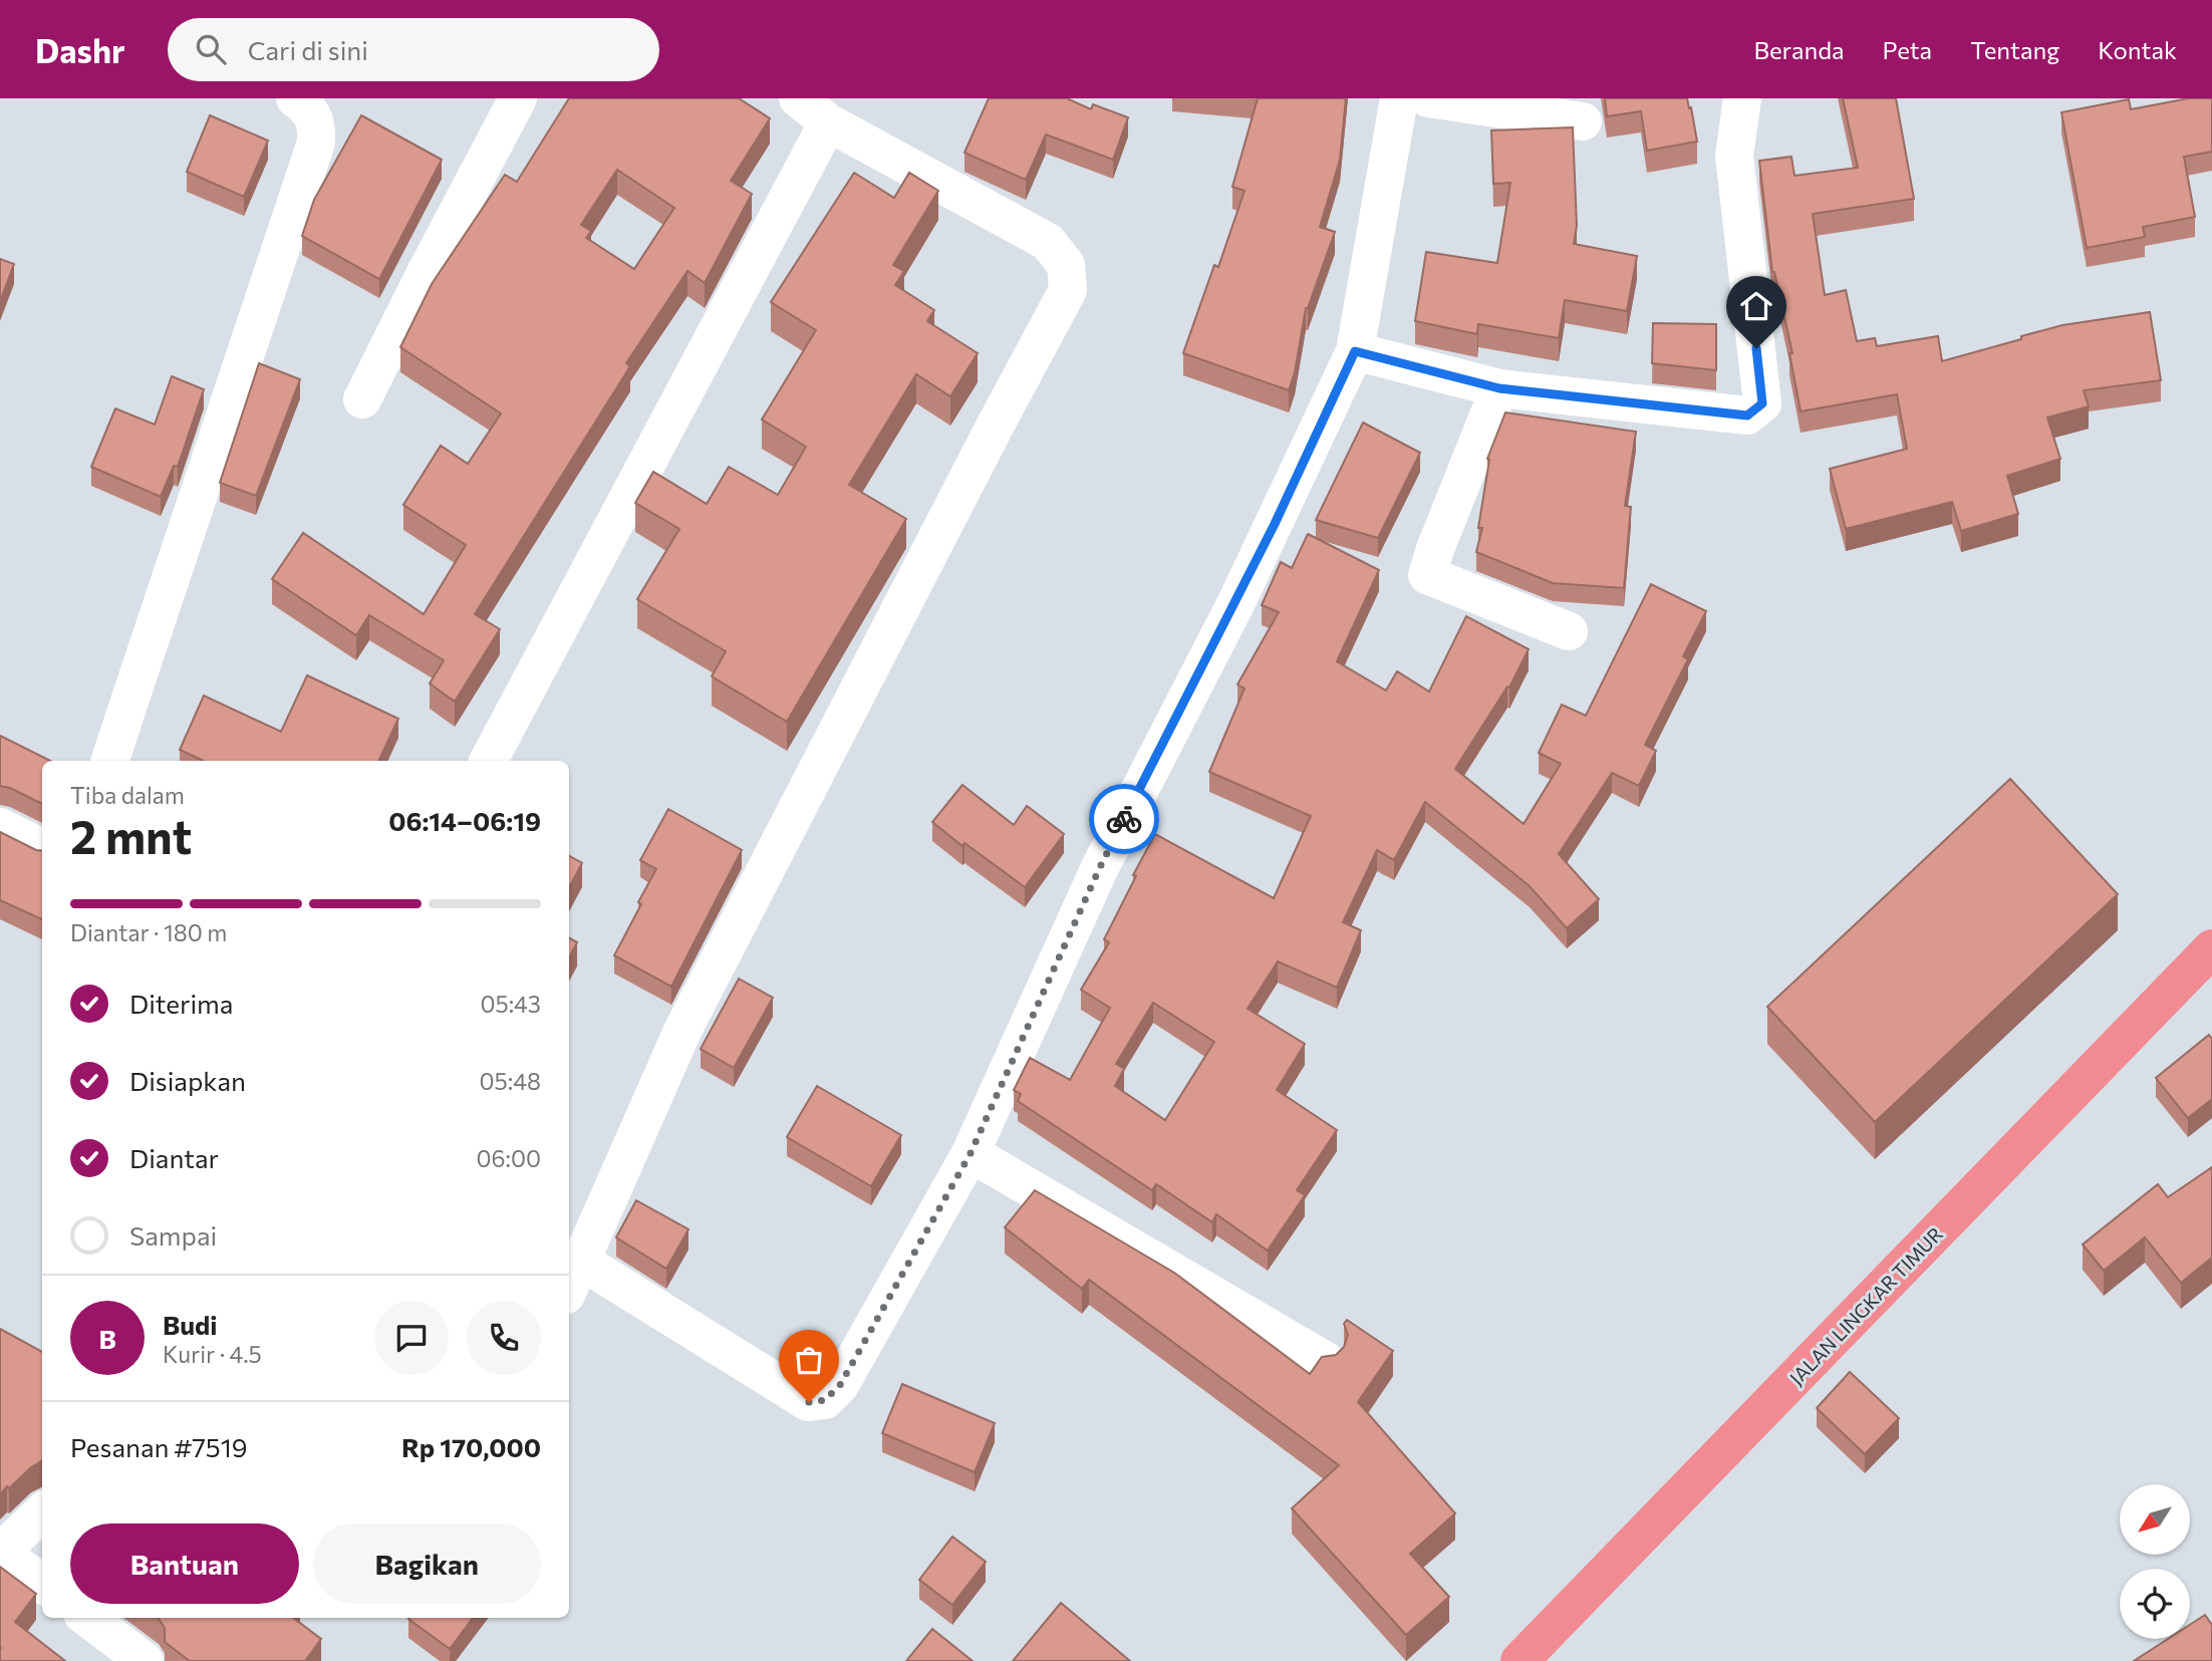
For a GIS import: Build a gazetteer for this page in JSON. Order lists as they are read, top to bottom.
{
  "streets": {
    "highway": ["JALAN LINGKAR TIMUR"]
  },
  "north": "bottom left",
  "page": {
    "header": "Dashr",
    "search": "Cari di sini",
    "nav": [
      "Beranda",
      "Peta",
      "Tentang",
      "Kontak"
    ],
    "heading": ["2 mnt", "Tiba dalam", "06:14–06:19"],
    "panel": [
      "Budi",
      "Kurir · 4.5",
      "Pesanan #7519",
      "Rp 170,000"
    ],
    "bar": "Diantar · 180 m",
    "list": [
      ["Diterima", "05:43"],
      ["Disiapkan", "05:48"],
      ["Diantar", "06:00"],
      "Sampai"
    ],
    "round": "B",
    "buttons": ["Bantuan", "Bagikan"]
  }
}
